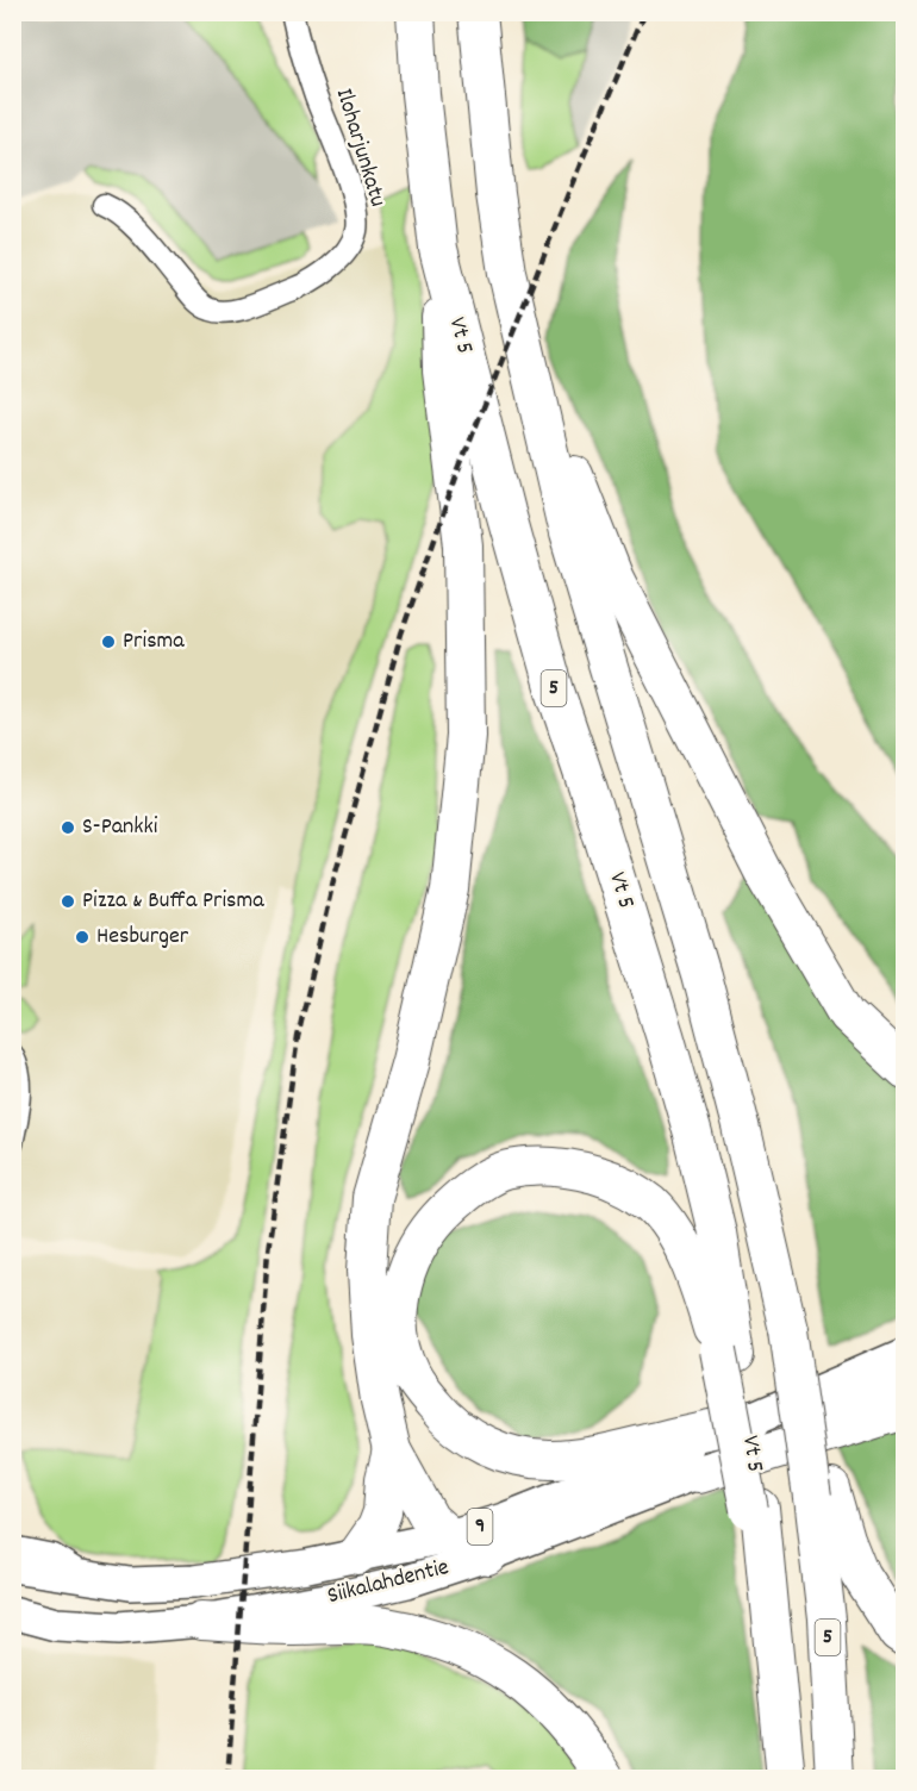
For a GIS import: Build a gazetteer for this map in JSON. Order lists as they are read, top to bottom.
{
  "streets": {
    "highway": ["Vt 5", "5"],
    "main road": ["9", "Siikalahdentie"],
    "street": ["Iloharjunkatu"]
  },
  "places": [
    "Prisma",
    "S-Pankki",
    "Pizza & Buffa Prisma",
    "Hesburger"
  ]
}
